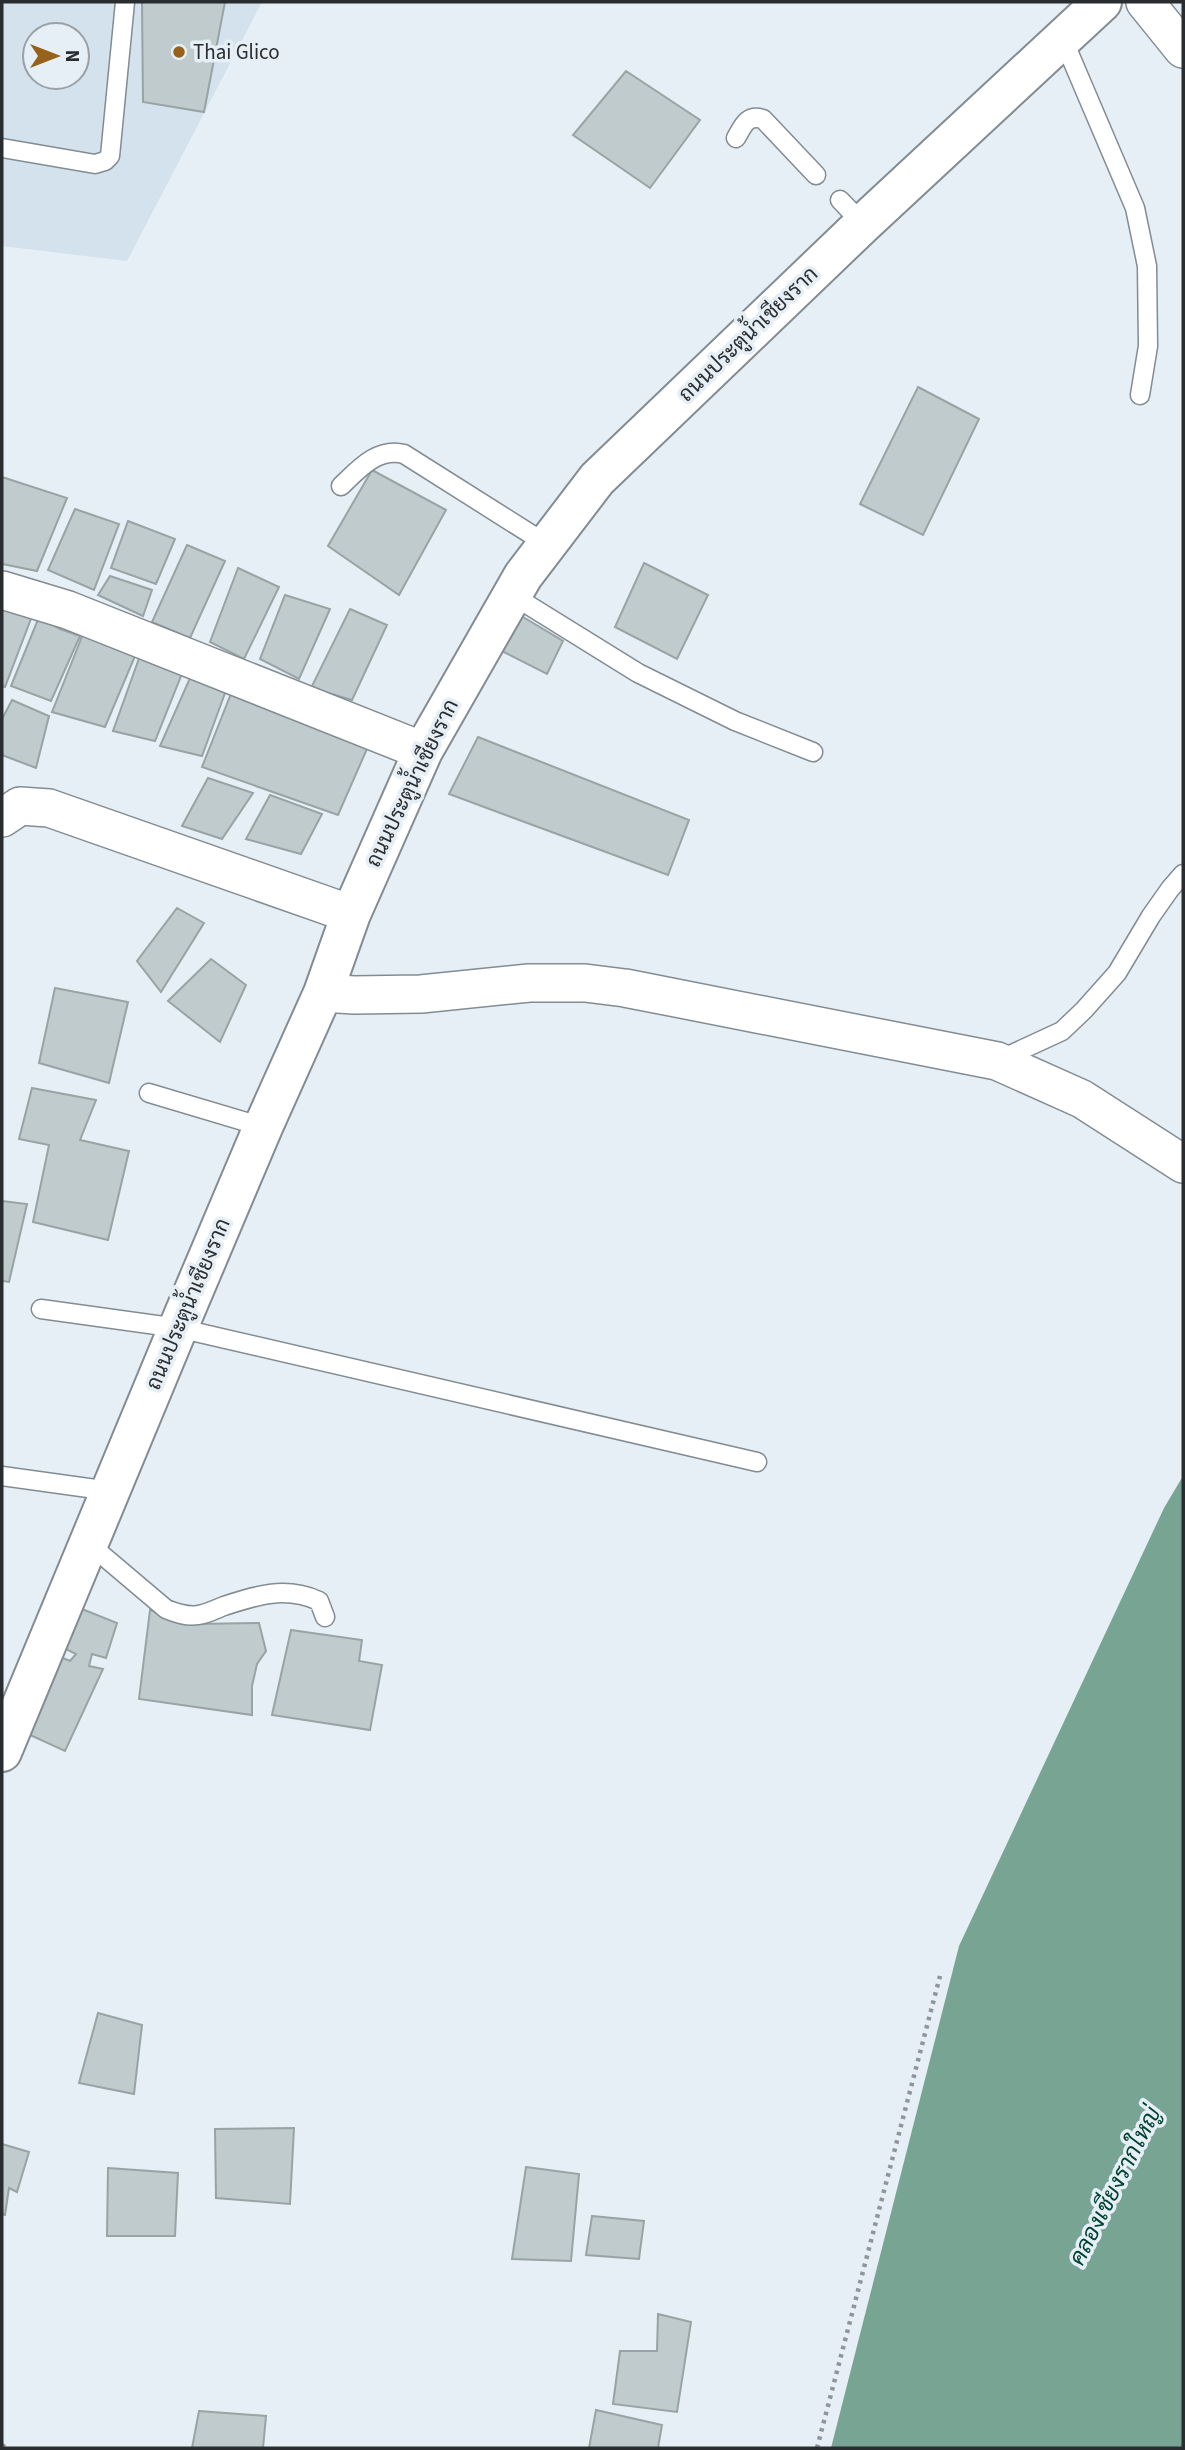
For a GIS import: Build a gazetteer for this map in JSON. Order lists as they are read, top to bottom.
{
  "streets": {
    "street": ["ถนนประตูน้ำเชียงราก"]
  },
  "water": ["คลองเชียงรากใหญ่"],
  "places": ["Thai Glico"],
  "north": "right"
}
